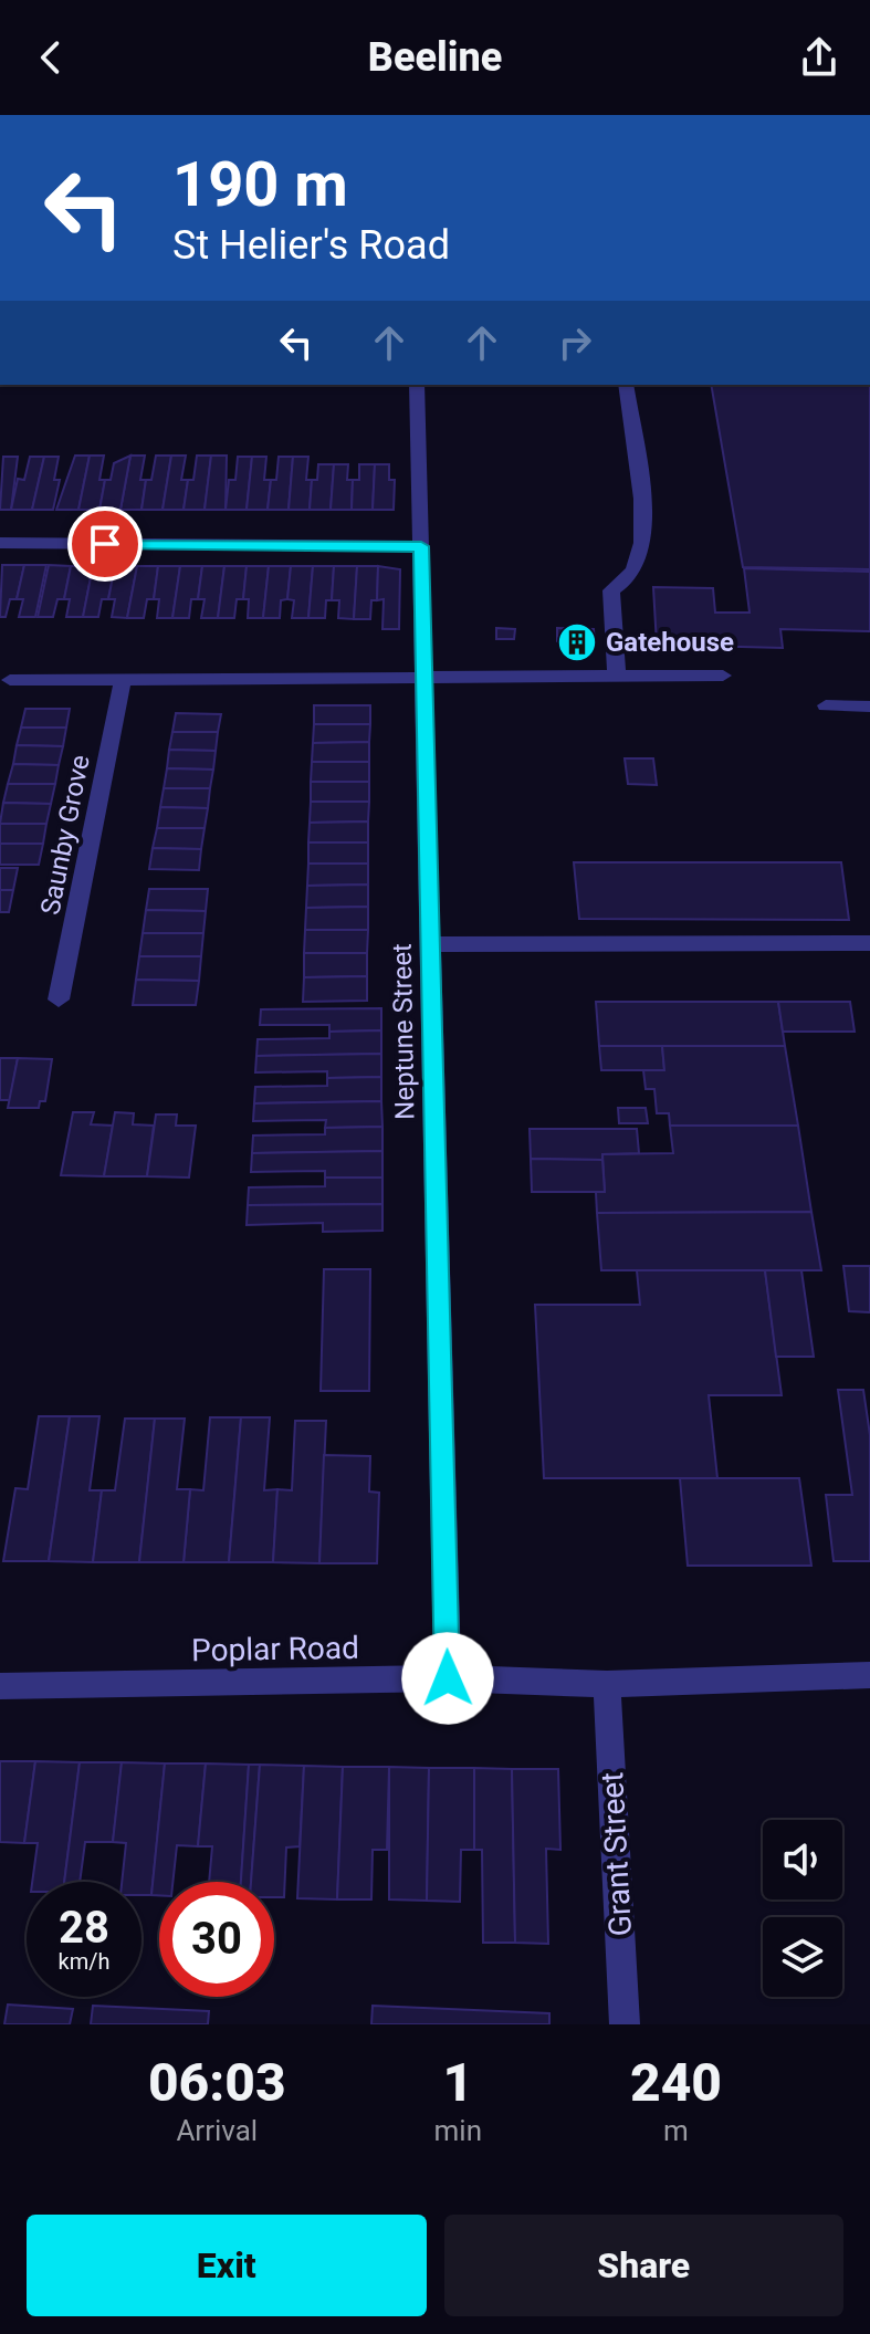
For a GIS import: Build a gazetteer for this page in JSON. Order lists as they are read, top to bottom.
{
  "streets": {
    "street": [
      "Saunby Grove",
      "Neptune Street",
      "Poplar Road",
      "Grant Street"
    ]
  },
  "crossings": [
    ["Neptune Street", "Poplar Road"],
    ["Poplar Road", "Grant Street"]
  ],
  "places": {
    "building": ["Gatehouse"]
  },
  "page": {
    "header": "Beeline",
    "turn": ["190 m", "St Helier's Road"],
    "speed": "28 km/h",
    "limit": "30",
    "eta": [
      "06:03",
      "Arrival",
      "1",
      "min",
      "240",
      "m"
    ],
    "buttons": ["Exit", "Share"]
  }
}
